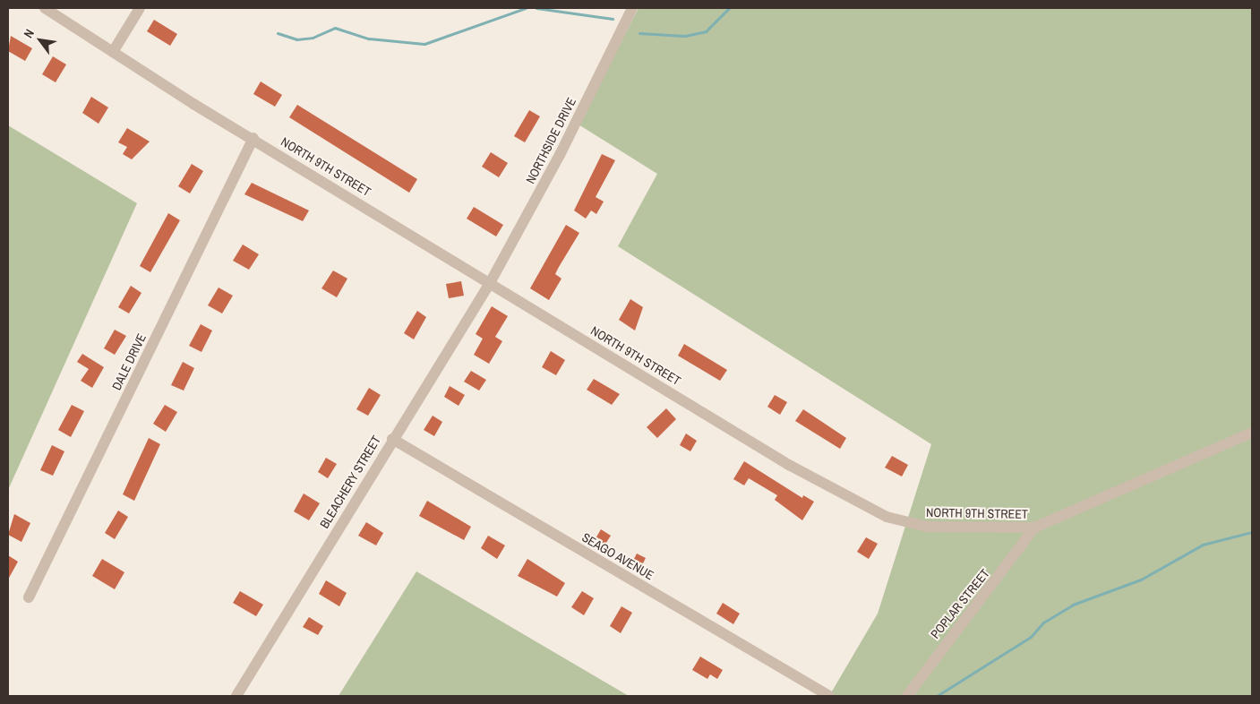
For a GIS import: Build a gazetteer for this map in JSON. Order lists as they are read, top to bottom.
{
  "streets": {
    "street": [
      "NORTHSIDE DRIVE",
      "NORTH 9TH STREET",
      "DALE DRIVE",
      "BLEACHERY STREET",
      "SEAGO AVENUE",
      "POPLAR STREET"
    ]
  },
  "crossings": [
    ["NORTHSIDE DRIVE", "NORTH 9TH STREET"],
    ["NORTHSIDE DRIVE", "BLEACHERY STREET"],
    ["NORTH 9TH STREET", "DALE DRIVE"],
    ["NORTH 9TH STREET", "BLEACHERY STREET"],
    ["NORTH 9TH STREET", "POPLAR STREET"],
    ["BLEACHERY STREET", "SEAGO AVENUE"]
  ],
  "north": "top left"
}
